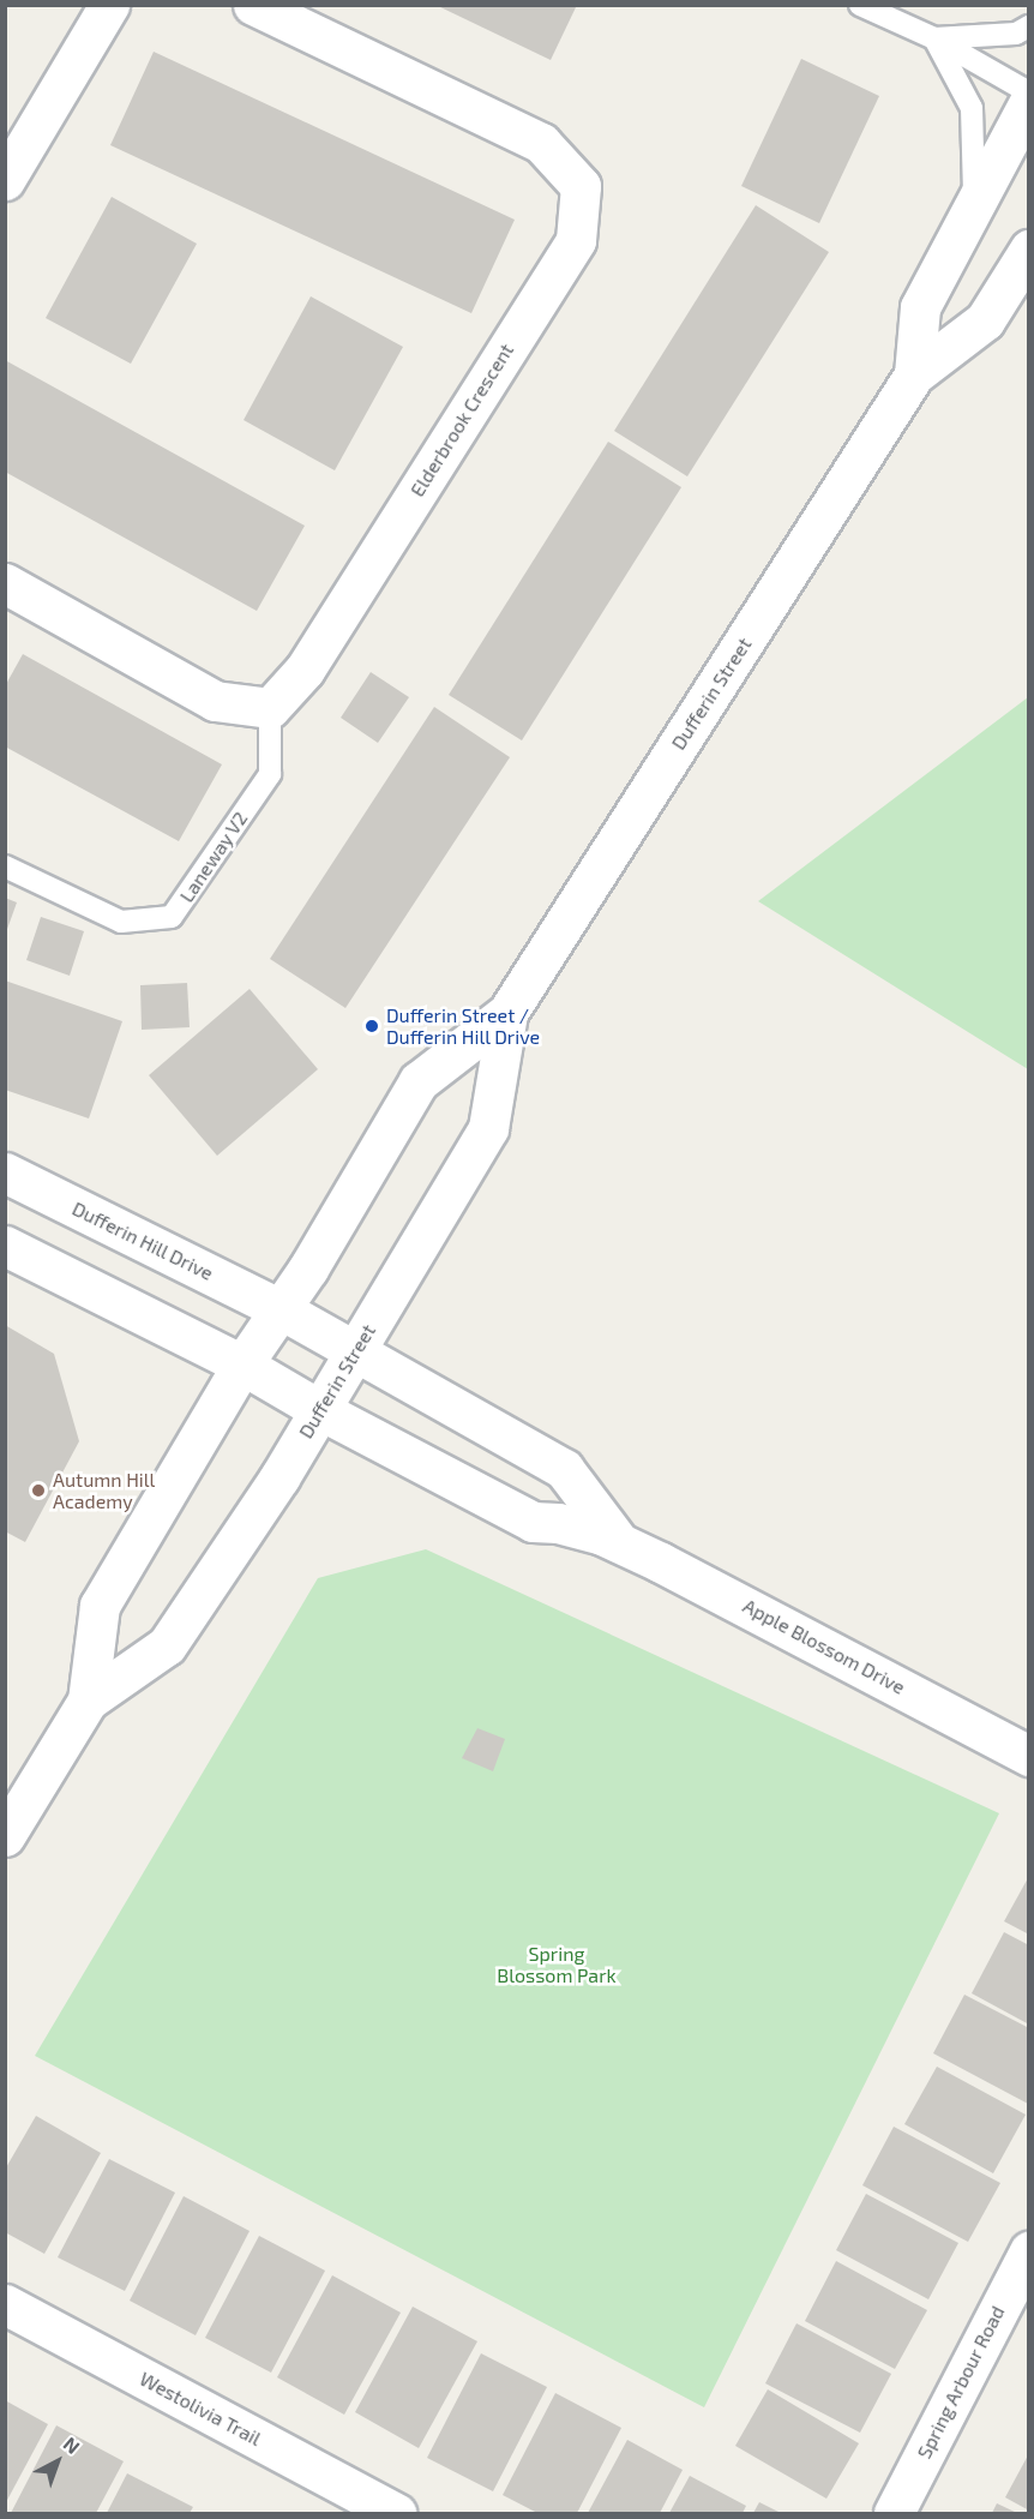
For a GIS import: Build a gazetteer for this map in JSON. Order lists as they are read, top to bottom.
{
  "streets": {
    "street": [
      "Elderbrook Crescent",
      "Dufferin Street",
      "Dufferin Hill Drive",
      "Apple Blossom Drive",
      "Spring Arbour Road",
      "Westolivia Trail"
    ],
    "lane": ["Laneway V2"]
  },
  "crossings": [
    ["Elderbrook Crescent", "Laneway V2"],
    ["Dufferin Street", "Dufferin Hill Drive"],
    ["Dufferin Street", "Apple Blossom Drive"],
    ["Dufferin Hill Drive", "Apple Blossom Drive"]
  ],
  "parks": ["Spring Blossom Park"],
  "places": ["Dufferin Street / Dufferin Hill Drive", "Autumn Hill Academy"],
  "north": "top right"
}
